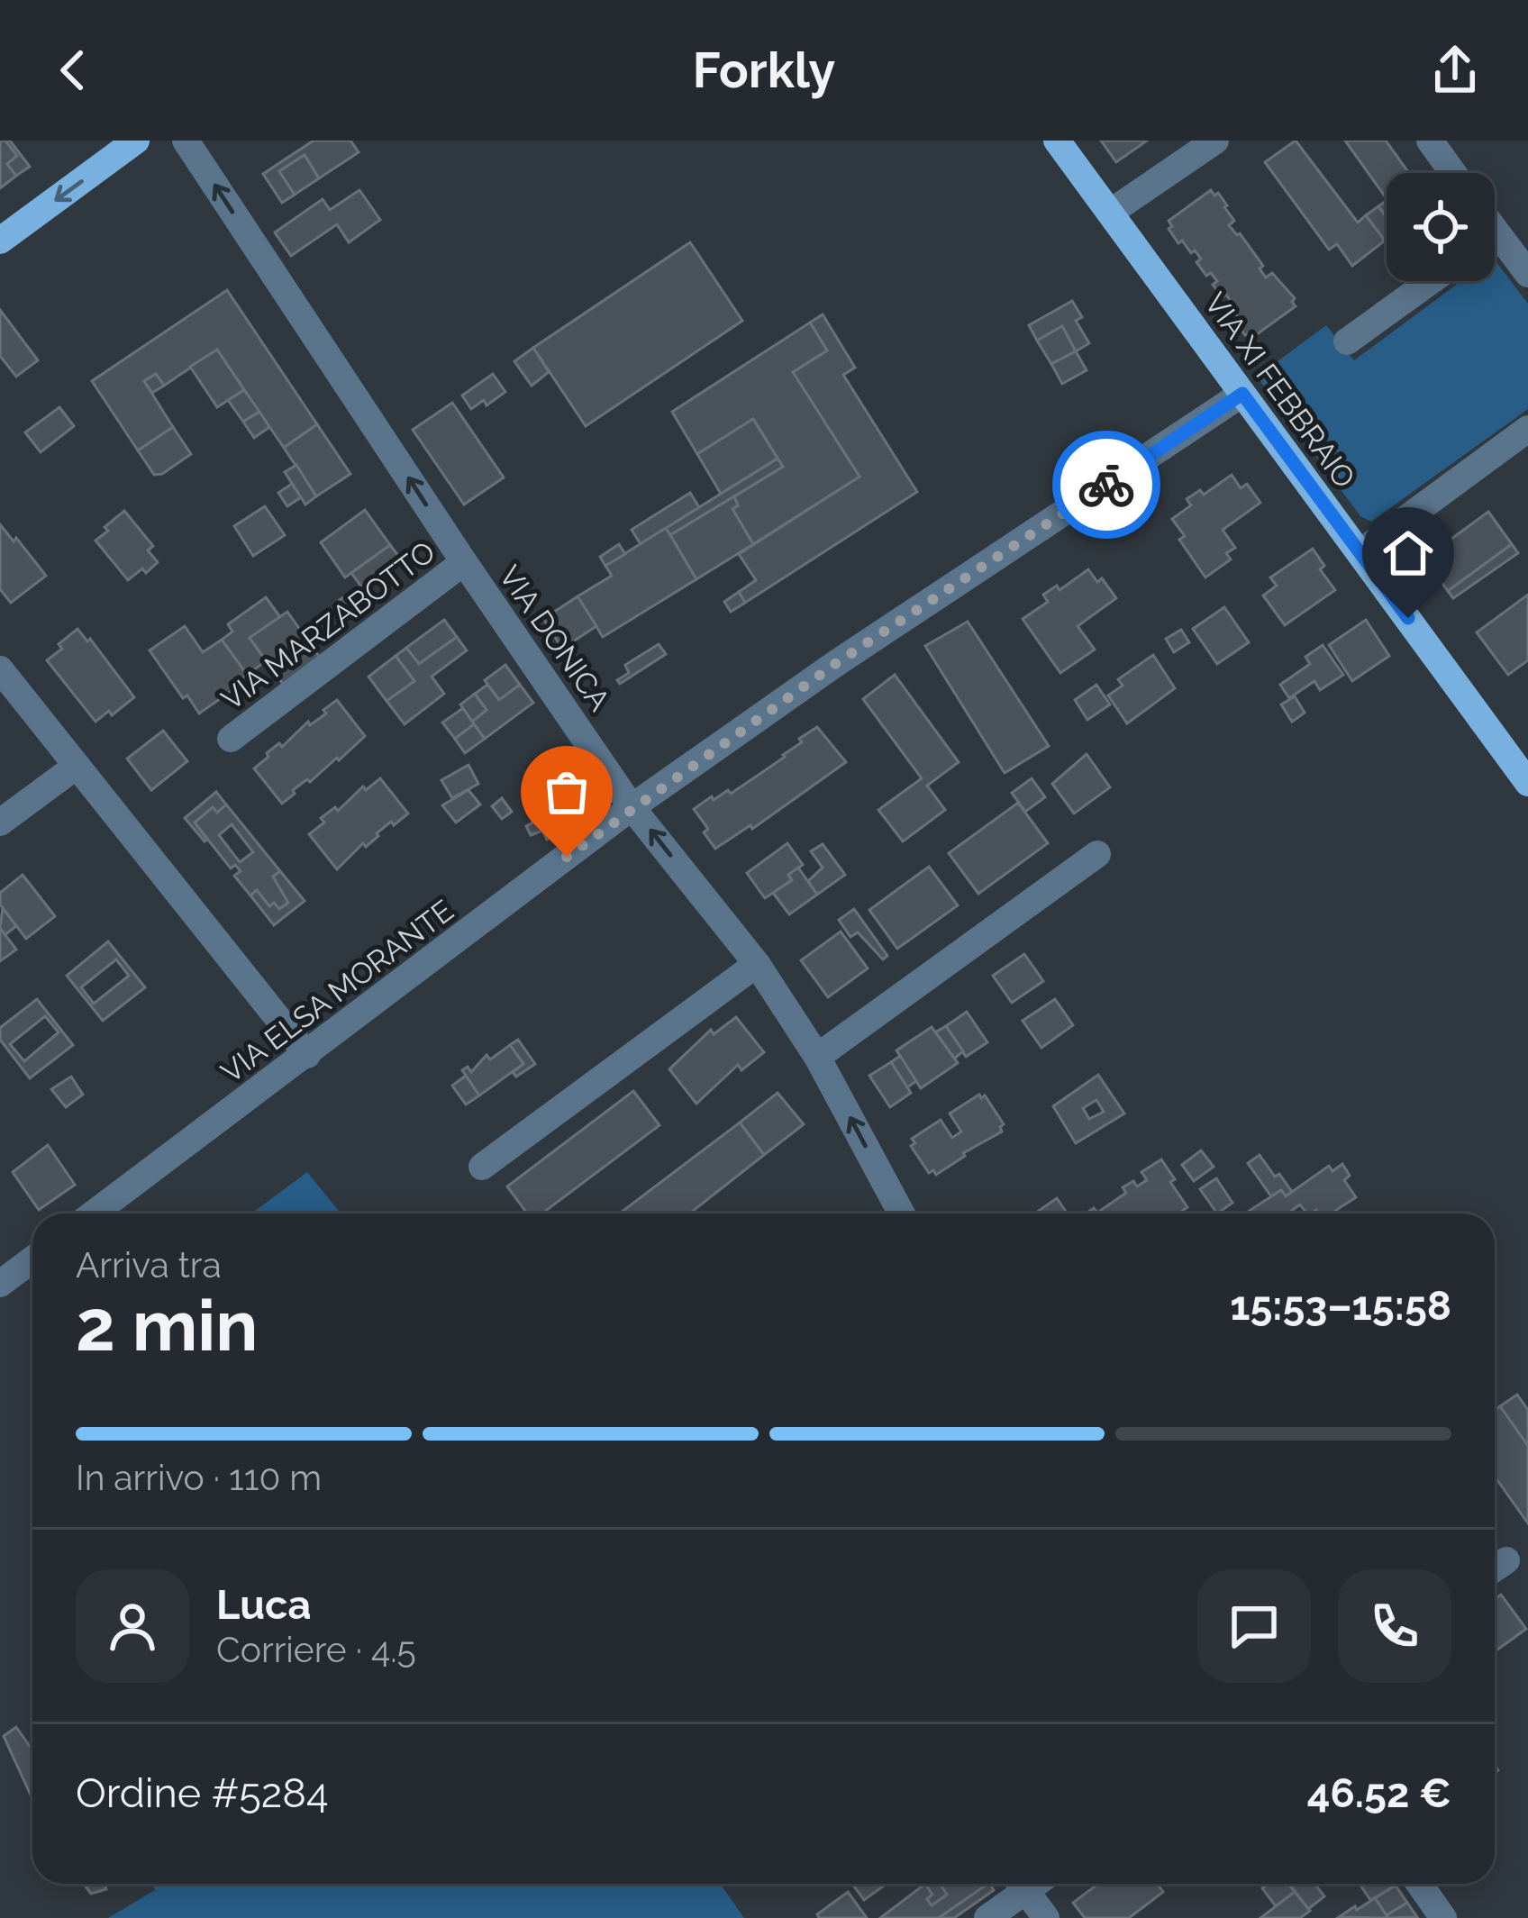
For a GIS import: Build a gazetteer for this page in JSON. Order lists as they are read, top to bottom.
{
  "streets": {
    "main road": ["VIA XI FEBBRAIO"],
    "street": ["VIA MARZABOTTO", "VIA DONICA", "VIA ELSA MORANTE"]
  },
  "crossings": [
    ["VIA XI FEBBRAIO", "VIA ELSA MORANTE"],
    ["VIA MARZABOTTO", "VIA DONICA"],
    ["VIA DONICA", "VIA ELSA MORANTE"]
  ],
  "one_way": ["VIA DONICA"],
  "page": {
    "header": "Forkly",
    "heading": ["2 min", "Arriva tra", "15:53–15:58"],
    "panel": [
      "Luca",
      "Corriere · 4.5",
      "Ordine #5284",
      "46.52 €"
    ],
    "bar": "In arrivo · 110 m"
  }
}
